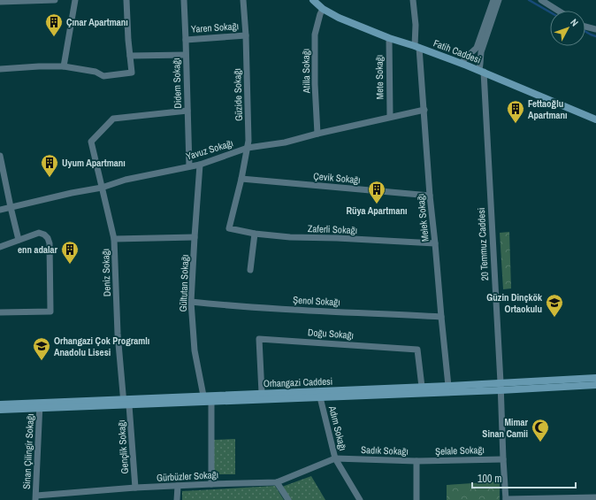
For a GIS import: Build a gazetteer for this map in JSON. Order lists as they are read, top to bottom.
{
  "streets": {
    "main road": ["Fatih Caddesi", "Orhangazi Caddesi"],
    "street": [
      "Yaren Sokağı",
      "Atilla Sokağı",
      "Mete Sokağı",
      "Didem Sokağı",
      "Güzide Sokağı",
      "Yavuz Sokağı",
      "Çevik Sokağı",
      "Melek Sokağı",
      "Zaferli Sokağı",
      "20 Temmuz Caddesi",
      "Deniz Sokağı",
      "Gültutan Sokağı",
      "Şenol Sokağı",
      "Doğu Sokağı",
      "Adım Sokağı",
      "Gençlik Sokağı",
      "Sadık Sokağı",
      "Şelale Sokağı",
      "Sinan Çilingir Sokağı",
      "Gürbüzler Sokağı"
    ]
  },
  "crossings": [
    ["Yaren Sokağı", "Didem Sokağı"],
    ["Yaren Sokağı", "Güzide Sokağı"],
    ["Fatih Caddesi", "Atilla Sokağı"],
    ["Fatih Caddesi", "Mete Sokağı"],
    ["Fatih Caddesi", "Melek Sokağı"],
    ["Fatih Caddesi", "20 Temmuz Caddesi"],
    ["Atilla Sokağı", "Yavuz Sokağı"],
    ["Mete Sokağı", "Yavuz Sokağı"],
    ["Didem Sokağı", "Yavuz Sokağı"],
    ["Didem Sokağı", "Deniz Sokağı"],
    ["Güzide Sokağı", "Yavuz Sokağı"],
    ["Güzide Sokağı", "Çevik Sokağı"],
    ["Güzide Sokağı", "Zaferli Sokağı"],
    ["Yavuz Sokağı", "Melek Sokağı"],
    ["Yavuz Sokağı", "Deniz Sokağı"],
    ["Yavuz Sokağı", "Gültutan Sokağı"],
    ["Çevik Sokağı", "Melek Sokağı"],
    ["Melek Sokağı", "Zaferli Sokağı"],
    ["Melek Sokağı", "Şenol Sokağı"],
    ["Melek Sokağı", "Orhangazi Caddesi"],
    ["20 Temmuz Caddesi", "Orhangazi Caddesi"],
    ["20 Temmuz Caddesi", "Şelale Sokağı"],
    ["Deniz Sokağı", "Orhangazi Caddesi"],
    ["Deniz Sokağı", "Gençlik Sokağı"],
    ["Gültutan Sokağı", "Şenol Sokağı"],
    ["Gültutan Sokağı", "Orhangazi Caddesi"],
    ["Doğu Sokağı", "Orhangazi Caddesi"],
    ["Orhangazi Caddesi", "Adım Sokağı"],
    ["Orhangazi Caddesi", "Gençlik Sokağı"],
    ["Orhangazi Caddesi", "Sinan Çilingir Sokağı"],
    ["Adım Sokağı", "Sadık Sokağı"],
    ["Adım Sokağı", "Gürbüzler Sokağı"],
    ["Gençlik Sokağı", "Gürbüzler Sokağı"],
    ["Sadık Sokağı", "Şelale Sokağı"],
    ["Sadık Sokağı", "Gürbüzler Sokağı"],
    ["Sinan Çilingir Sokağı", "Gürbüzler Sokağı"]
  ],
  "places": {
    "building": [
      "Çınar Apartmanı",
      "Fettaoğlu Apartmanı",
      "Uyum Apartmanı",
      "Rüya Apartmanı",
      "enn adalar"
    ],
    "school or university": ["Güzin Dinçkök Ortaokulu", "Orhangazi Çok Programlı Anadolu Lisesi"],
    "mosque": ["Mimar Sinan Camii"]
  },
  "scale_bar": "100 m",
  "north": "top right"
}
